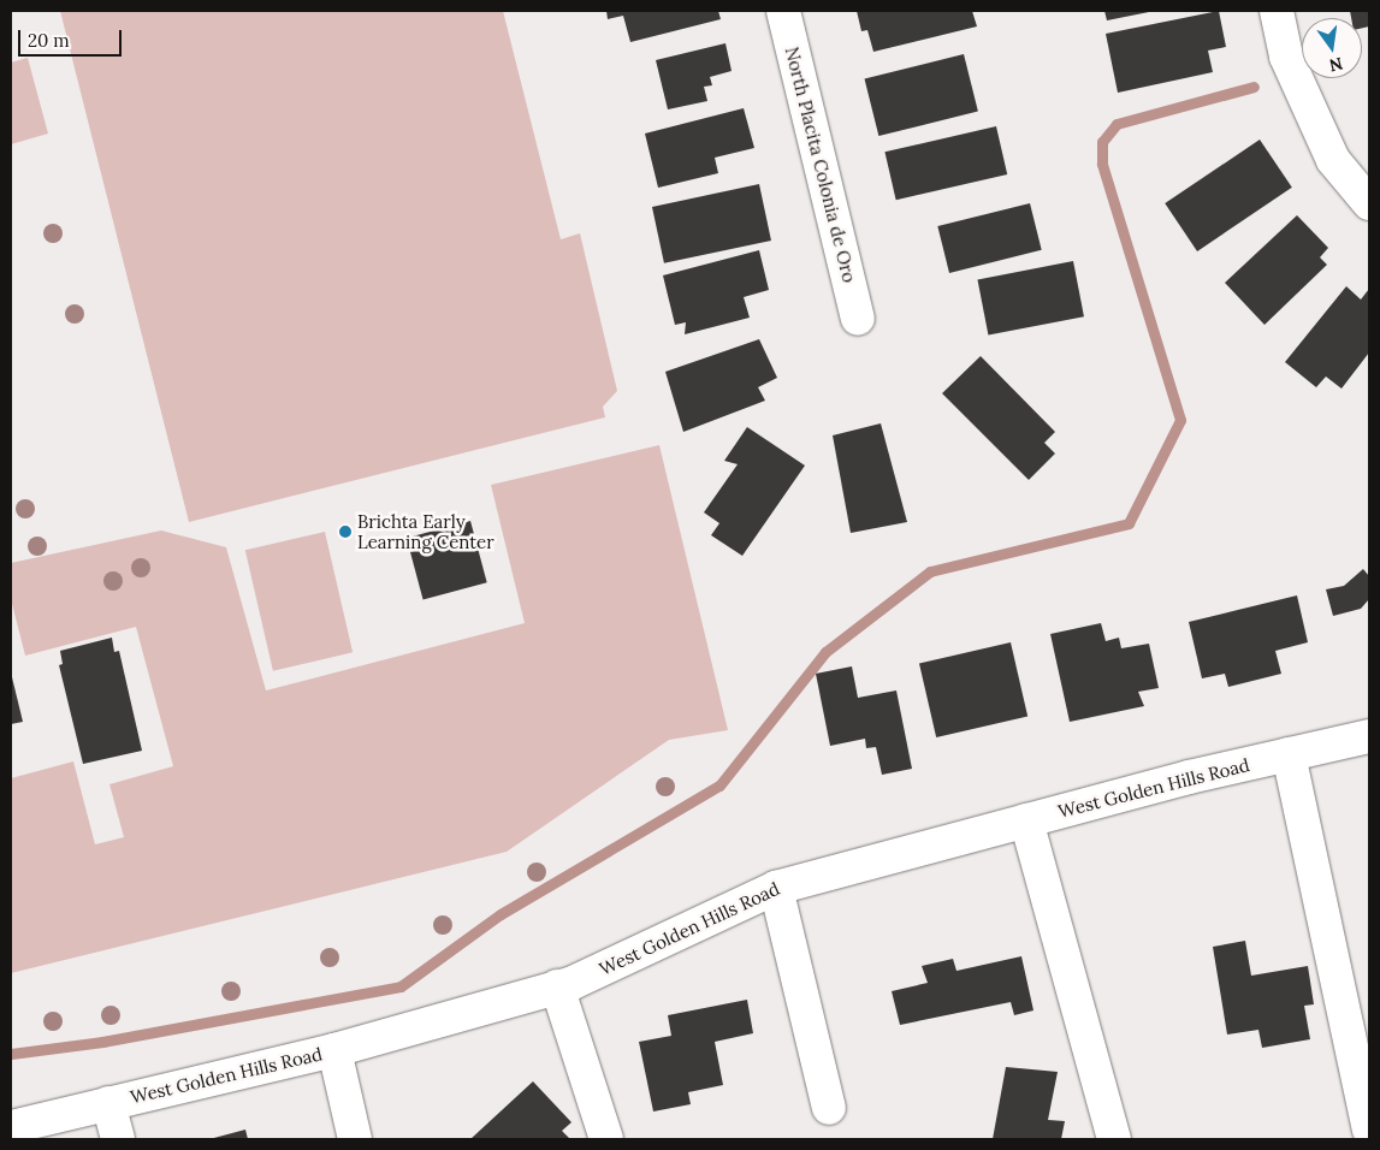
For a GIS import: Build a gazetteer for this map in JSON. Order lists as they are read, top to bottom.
{
  "streets": {
    "street": ["North Placita Colonia de Oro", "West Golden Hills Road"]
  },
  "places": ["Brichta Early Learning Center"],
  "scale_bar": "20 m",
  "north": "bottom"
}
